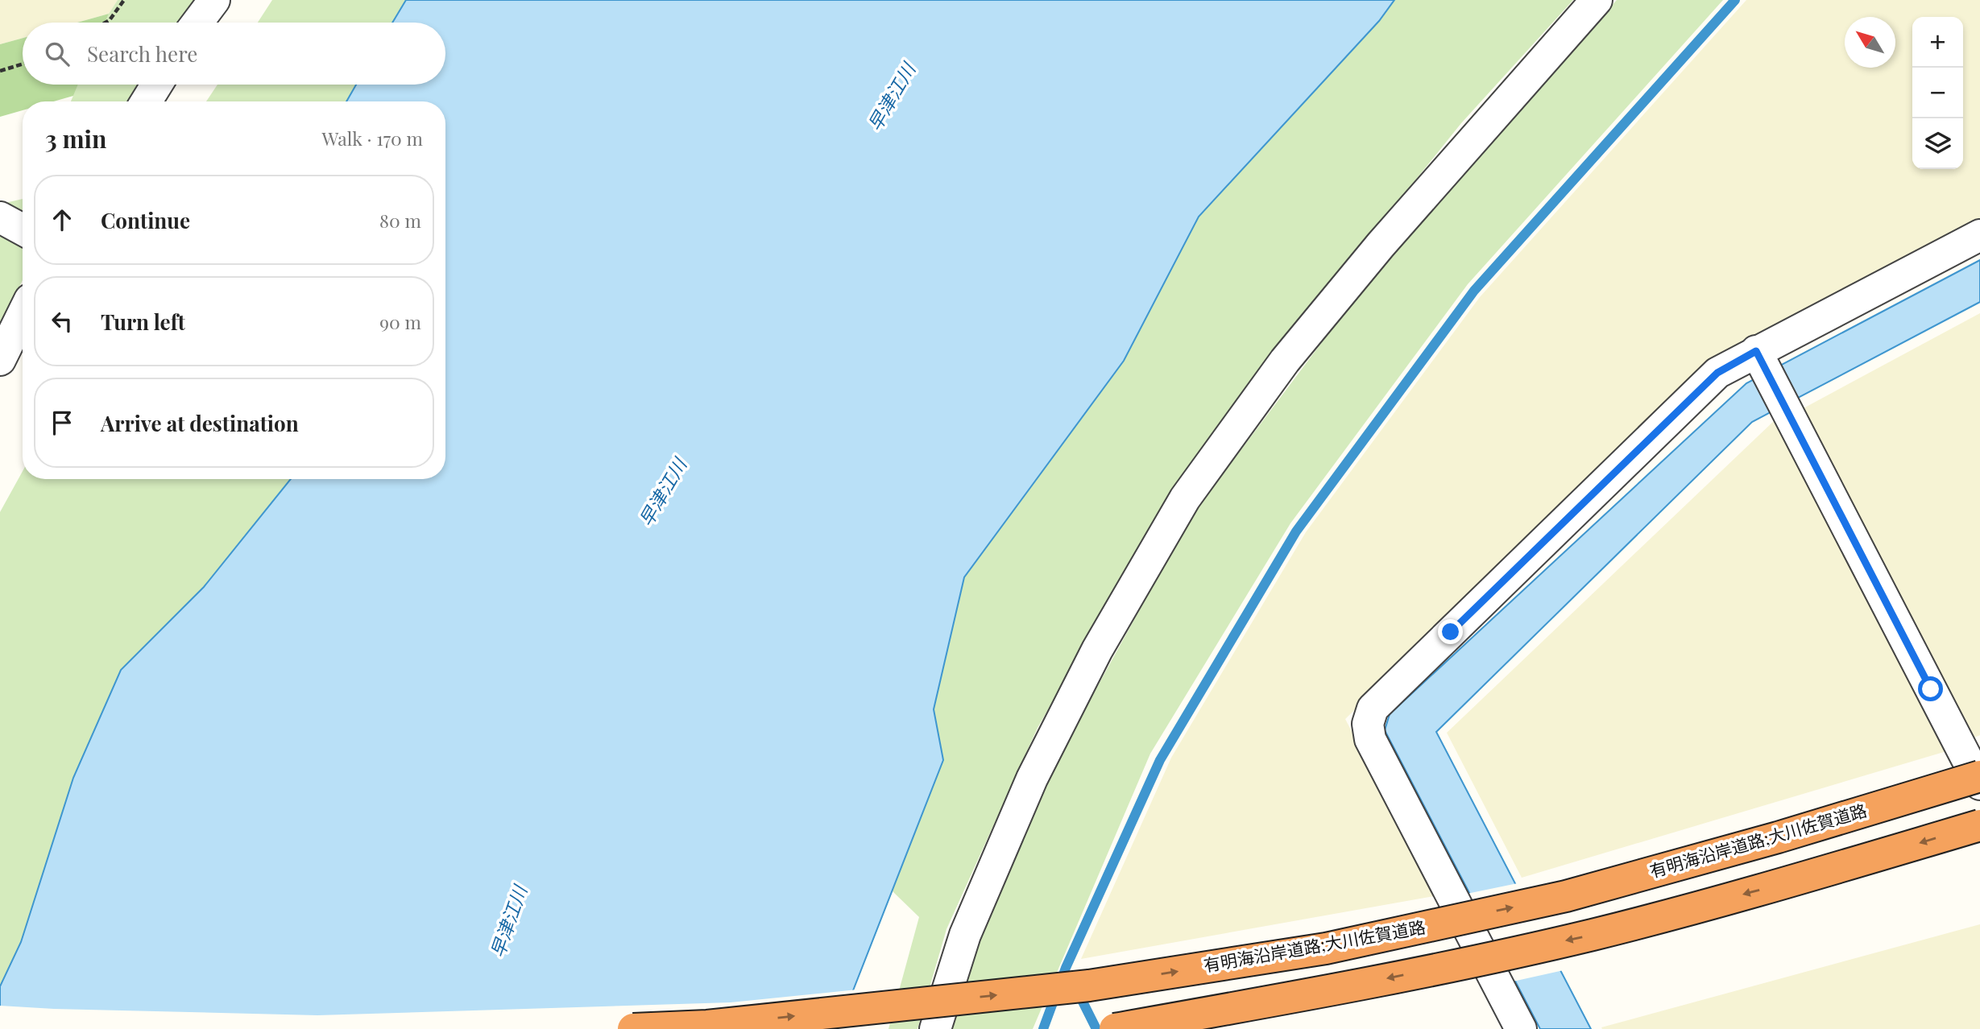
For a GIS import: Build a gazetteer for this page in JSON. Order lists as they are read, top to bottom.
{
  "streets": {
    "highway": ["有明海沿岸道路;大川佐賀道路"]
  },
  "water": ["早津江川"],
  "north": "top left",
  "page": {
    "map_buttons": ["+", "−"],
    "search": "Search here",
    "heading": ["3 min", "Walk · 170 m"],
    "list": [
      ["Continue", "80 m"],
      ["Turn left", "90 m"],
      "Arrive at destination"
    ]
  }
}
